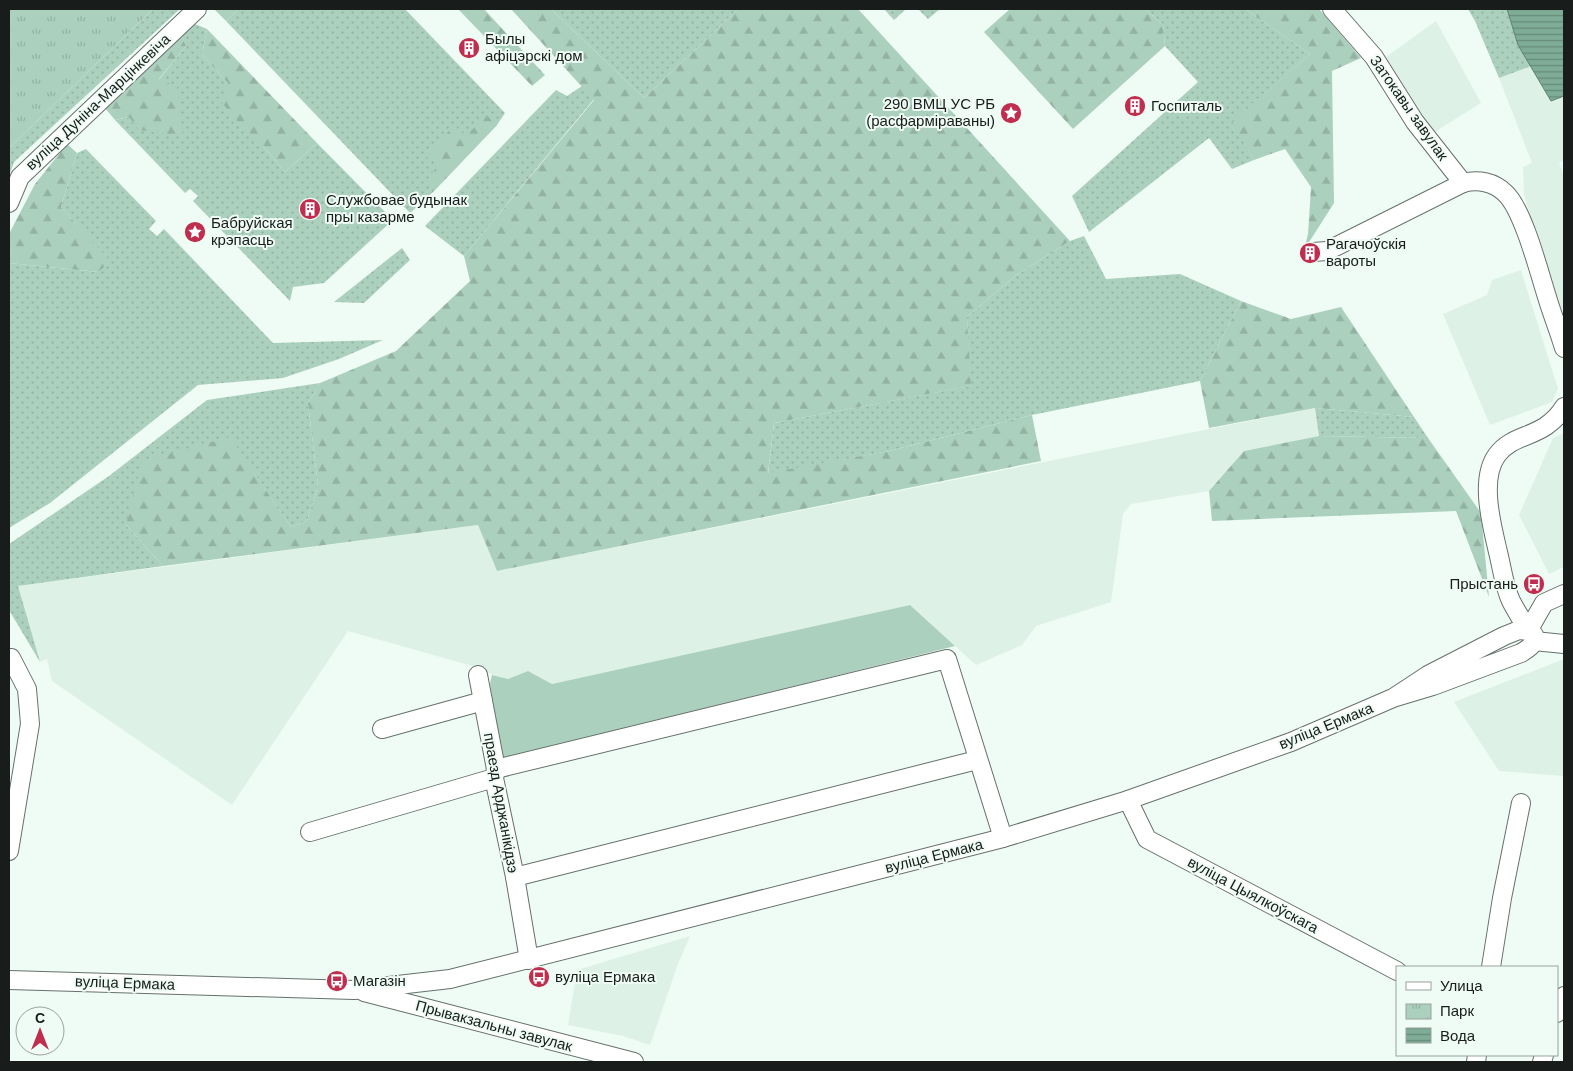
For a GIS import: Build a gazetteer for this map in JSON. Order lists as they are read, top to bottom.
{
  "streets": {
    "street": [
      "вуліца Дуніна-Марцінкевіча",
      "Затокавы завулак",
      "вуліца Ермака",
      "праезд Арджанікідзэ",
      "вуліца Цыялкоўскага",
      "Прывакзальны завулак"
    ]
  },
  "crossings": [
    ["вуліца Ермака", "праезд Арджанікідзэ"],
    ["вуліца Ермака", "вуліца Цыялкоўскага"],
    ["вуліца Ермака", "Прывакзальны завулак"]
  ],
  "places": {
    "building": [
      "Былы афіцэрскі дом",
      "Госпиталь",
      "Службовае будынак пры казарме",
      "Рагачоўскія вароты"
    ],
    "place": ["290 ВМЦ УС РБ (расфарміраваны)", "Бабруйская крэпасць"],
    "bus stop": ["Прыстань", "вуліца Ермака", "Магазін"]
  },
  "legend": ["Улица", "Парк", "Вода"],
  "north": "top"
}
